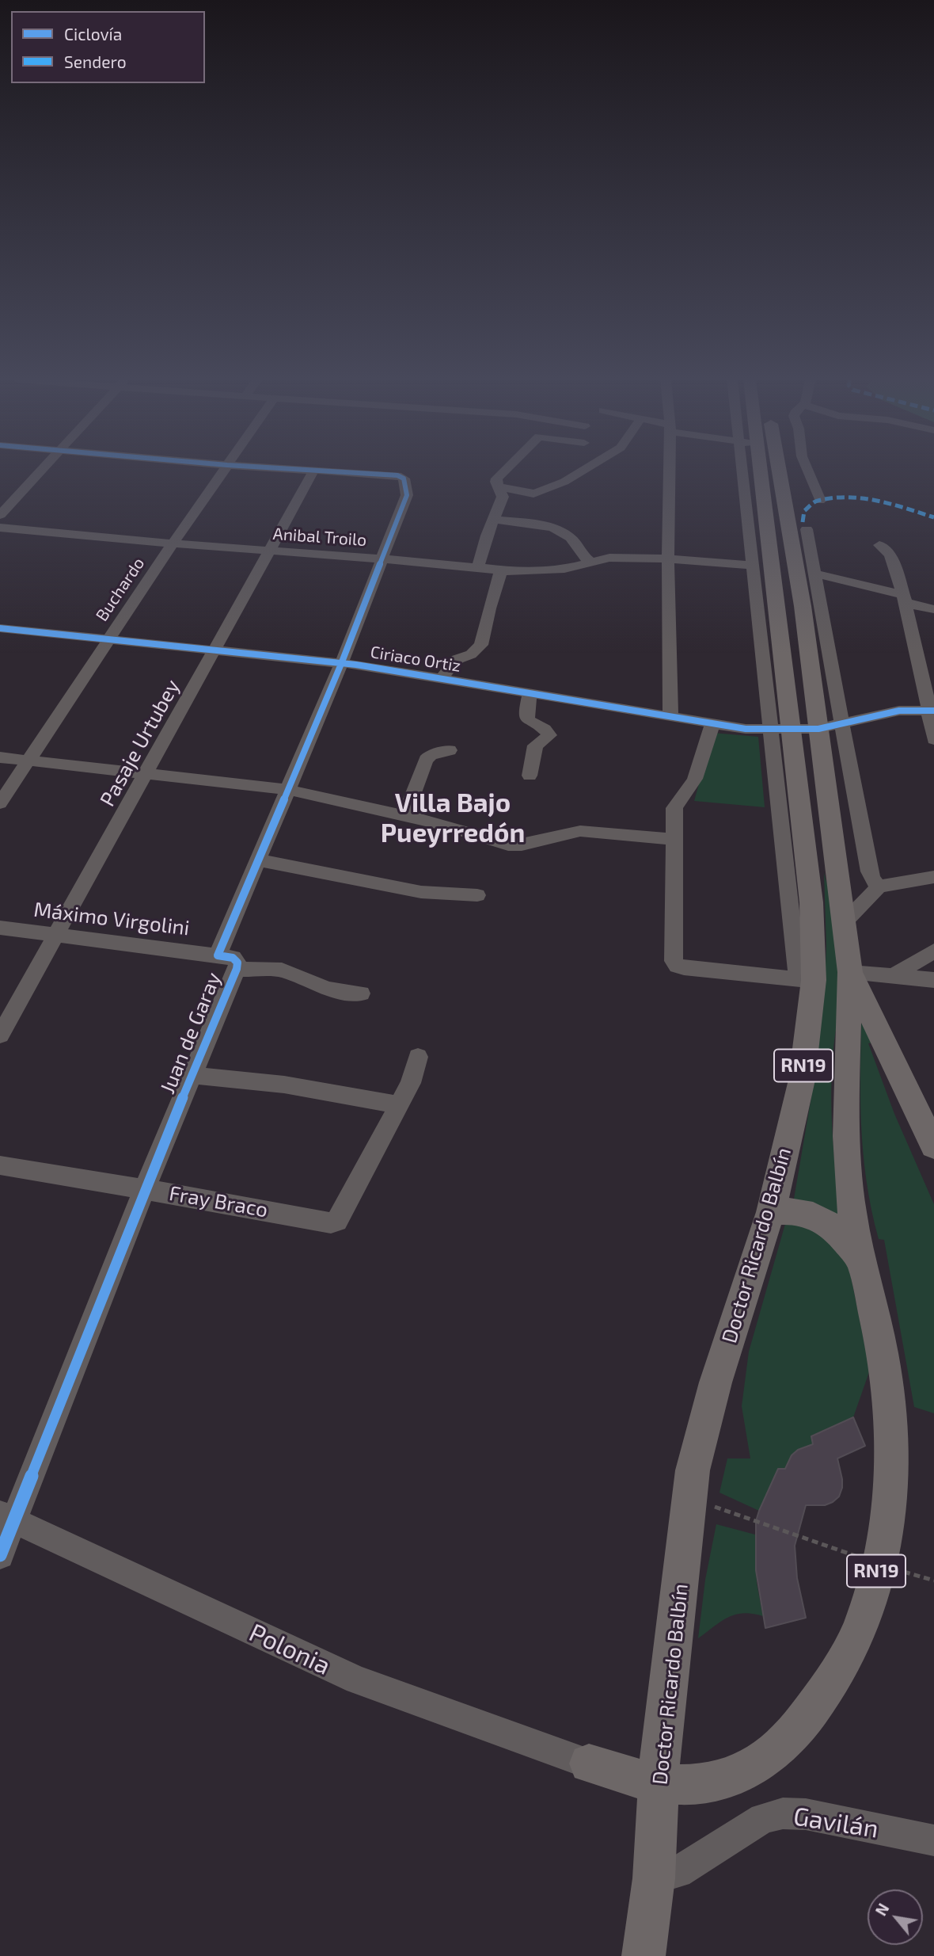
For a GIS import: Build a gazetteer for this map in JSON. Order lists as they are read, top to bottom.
{
  "streets": {
    "main road": ["RN19", "Doctor Ricardo Balbín"],
    "street": [
      "Anibal Troilo",
      "Buchardo",
      "Ciriaco Ortiz",
      "Pasaje Urtubey",
      "Máximo Virgolini",
      "Juan de Garay",
      "Fray Braco",
      "Polonia",
      "Gavilán"
    ]
  },
  "crossings": [
    ["Anibal Troilo", "Buchardo"],
    ["Anibal Troilo", "Pasaje Urtubey"],
    ["Anibal Troilo", "Juan de Garay"],
    ["Buchardo", "Ciriaco Ortiz"],
    ["Ciriaco Ortiz", "Pasaje Urtubey"],
    ["Ciriaco Ortiz", "Juan de Garay"],
    ["Ciriaco Ortiz", "RN19"],
    ["Ciriaco Ortiz", "Doctor Ricardo Balbín"],
    ["Pasaje Urtubey", "Máximo Virgolini"],
    ["Máximo Virgolini", "Juan de Garay"],
    ["Juan de Garay", "Fray Braco"],
    ["Juan de Garay", "Polonia"],
    ["RN19", "Doctor Ricardo Balbín"],
    ["Doctor Ricardo Balbín", "Gavilán"]
  ],
  "districts": ["Villa Bajo Pueyrredón"],
  "legend": ["Ciclovía", "Sendero"],
  "north": "top left"
}
